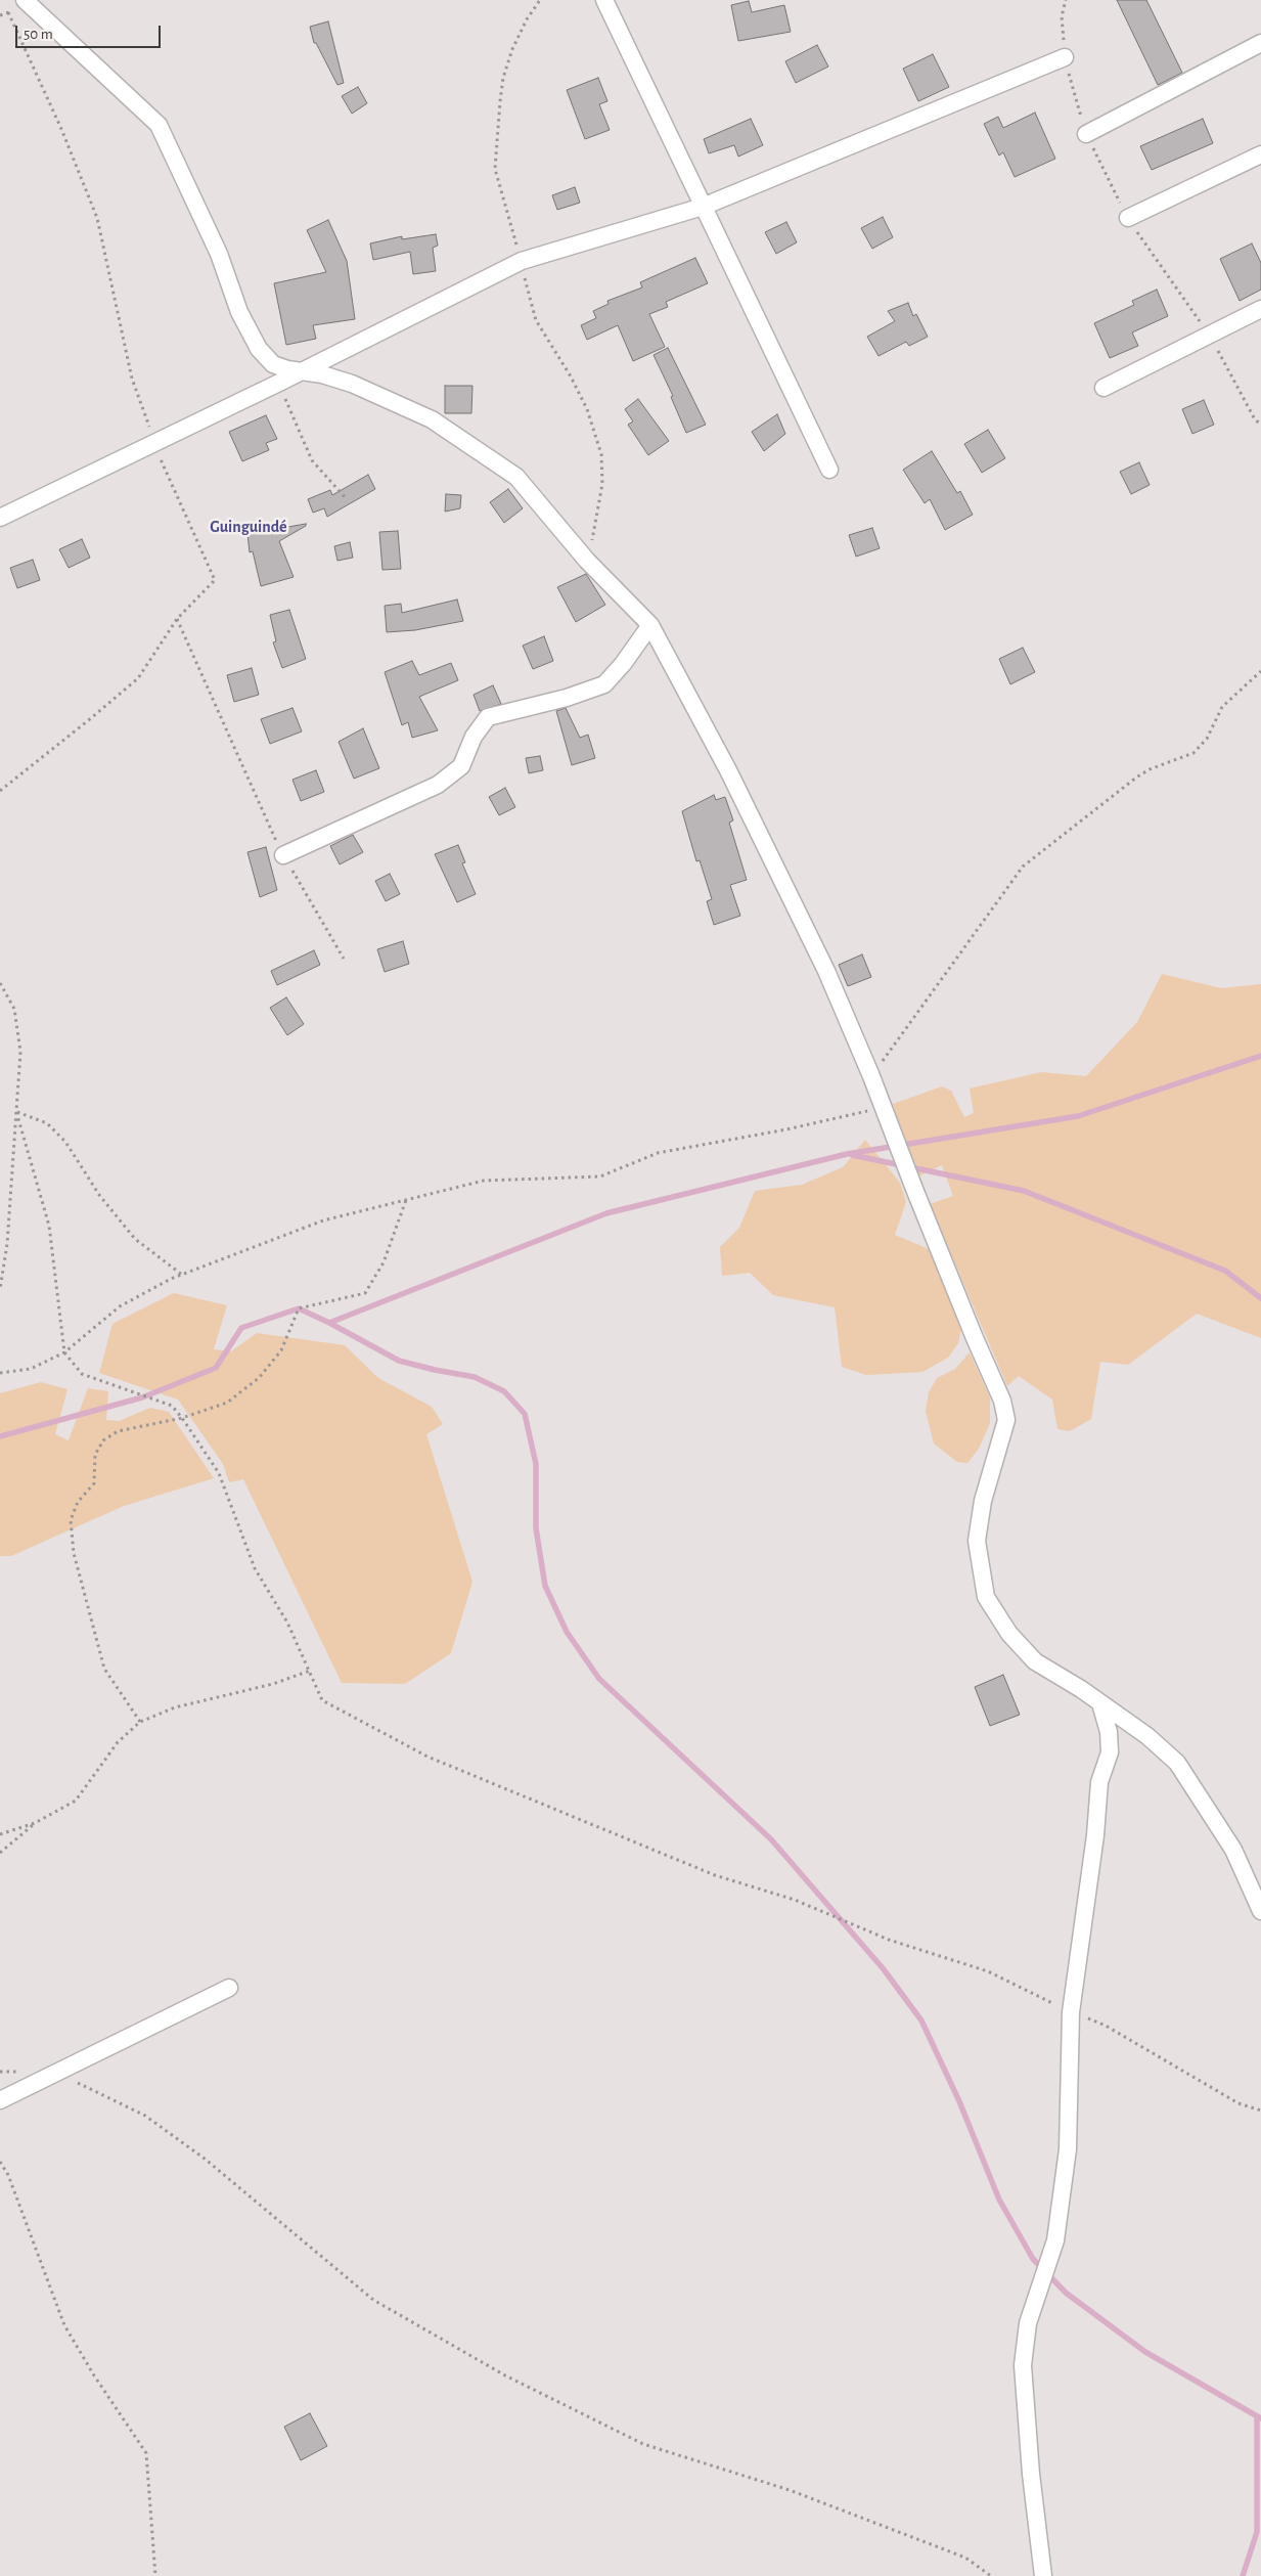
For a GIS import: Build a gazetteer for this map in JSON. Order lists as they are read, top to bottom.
{
  "districts": ["Guinguindé"],
  "scale_bar": "50 m"
}
